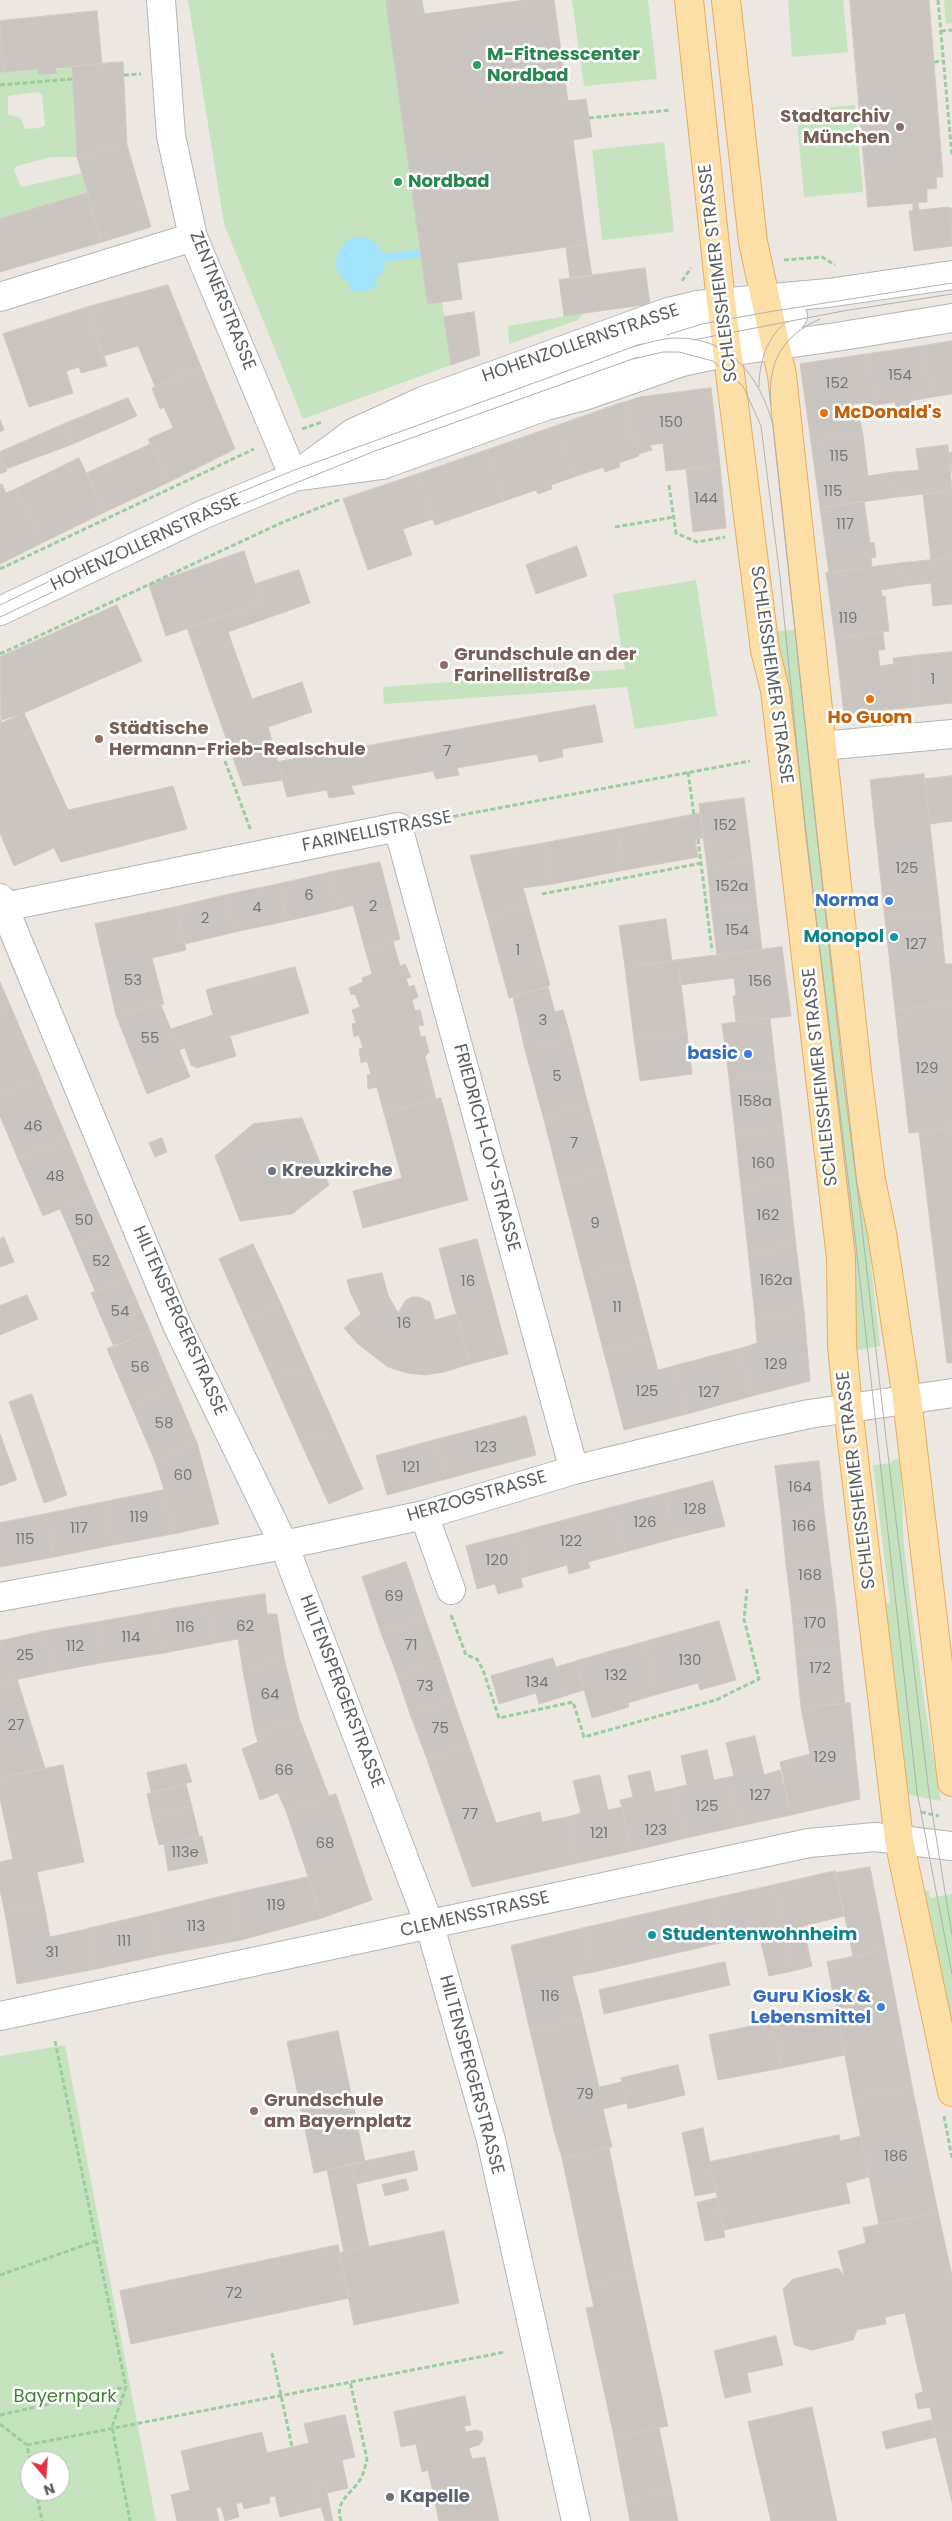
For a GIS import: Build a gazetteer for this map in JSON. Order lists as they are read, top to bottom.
{
  "streets": {
    "main road": ["SCHLEISSHEIMER STRASSE"],
    "street": [
      "ZENTNERSTRASSE",
      "HOHENZOLLERNSTRASSE",
      "FARINELLISTRASSE",
      "FRIEDRICH-LOY-STRASSE",
      "HILTENSPERGERSTRASSE",
      "HERZOGSTRASSE",
      "CLEMENSSTRASSE"
    ]
  },
  "crossings": [
    ["SCHLEISSHEIMER STRASSE", "HOHENZOLLERNSTRASSE"],
    ["SCHLEISSHEIMER STRASSE", "HERZOGSTRASSE"],
    ["SCHLEISSHEIMER STRASSE", "CLEMENSSTRASSE"],
    ["ZENTNERSTRASSE", "HOHENZOLLERNSTRASSE"],
    ["FARINELLISTRASSE", "FRIEDRICH-LOY-STRASSE"],
    ["FARINELLISTRASSE", "HILTENSPERGERSTRASSE"],
    ["FRIEDRICH-LOY-STRASSE", "HERZOGSTRASSE"],
    ["HILTENSPERGERSTRASSE", "HERZOGSTRASSE"],
    ["HILTENSPERGERSTRASSE", "CLEMENSSTRASSE"]
  ],
  "parks": ["Bayernpark"],
  "places": [
    "M-Fitnesscenter Nordbad",
    "Stadtarchiv München",
    "Nordbad",
    "McDonald's",
    "Grundschule an der Farinellistraße",
    "Ho Guom",
    "Städtische Hermann-Frieb-Realschule",
    "Norma",
    "Monopol",
    "basic",
    "Kreuzkirche",
    "Studentenwohnheim",
    "Guru Kiosk & Lebensmittel",
    "Grundschule am Bayernplatz",
    "Kapelle"
  ],
  "house_numbers": [
    "154",
    "152",
    "150",
    "115",
    "115",
    "144",
    "117",
    "119",
    "1",
    "7",
    "152",
    "125",
    "152a",
    "6",
    "2",
    "4",
    "2",
    "154",
    "127",
    "1",
    "53",
    "156",
    "3",
    "55",
    "129",
    "5",
    "158a",
    "46",
    "7",
    "160",
    "48",
    "162",
    "50",
    "9",
    "52",
    "162a",
    "16",
    "11",
    "54",
    "16",
    "129",
    "56",
    "125",
    "127",
    "58",
    "123",
    "121",
    "60",
    "164",
    "128",
    "119",
    "126",
    "166",
    "117",
    "115",
    "122",
    "120",
    "168",
    "69",
    "170",
    "62",
    "116",
    "114",
    "71",
    "112",
    "25",
    "130",
    "172",
    "132",
    "134",
    "73",
    "64",
    "27",
    "75",
    "129",
    "66",
    "127",
    "125",
    "77",
    "123",
    "121",
    "68",
    "113e",
    "119",
    "113",
    "111",
    "31",
    "116",
    "79",
    "186",
    "72"
  ],
  "north": "bottom"
}
